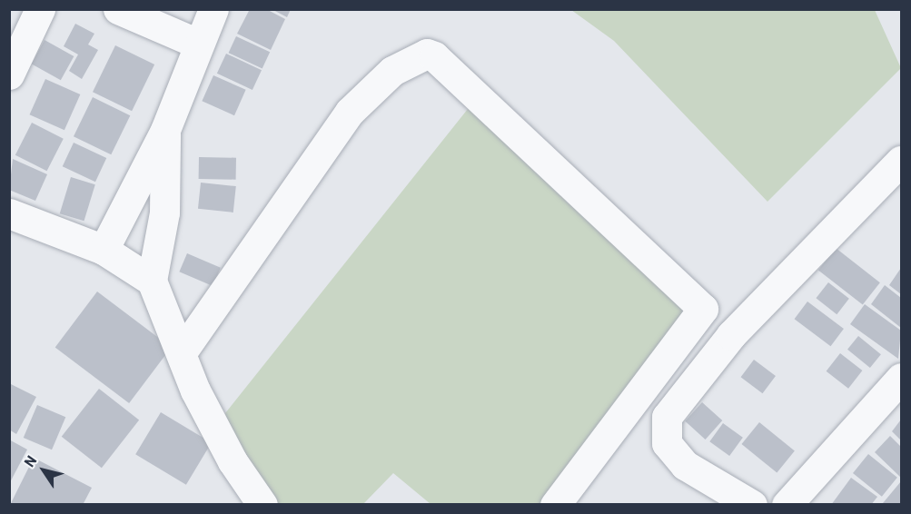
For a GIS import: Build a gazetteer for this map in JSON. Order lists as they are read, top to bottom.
{
  "north": "top left"
}
